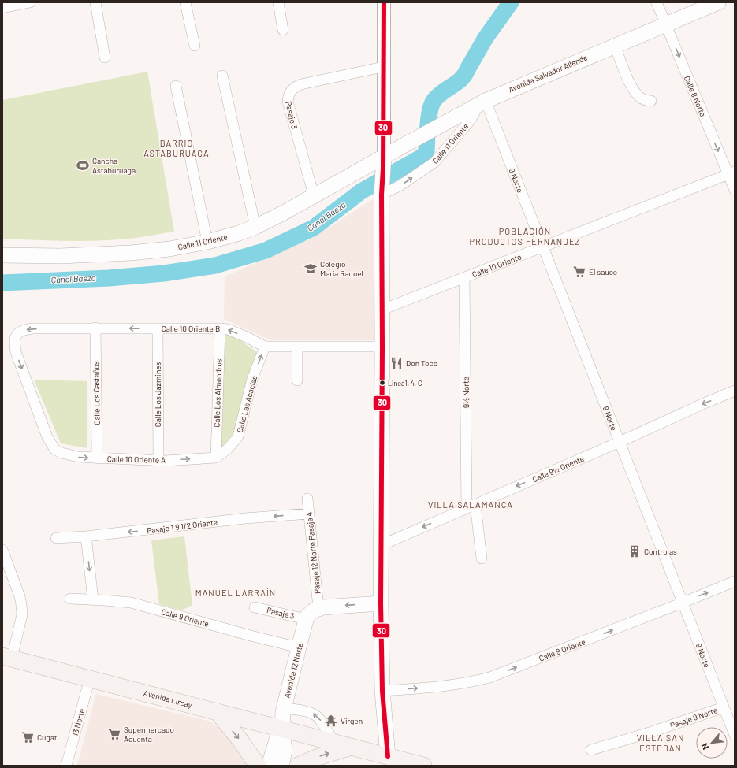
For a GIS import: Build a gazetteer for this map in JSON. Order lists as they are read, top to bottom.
{
  "streets": {
    "main road": [
      "Avenida Salvador Allende",
      "Calle 11 Oriente",
      "Avenida 12 Norte",
      "Avenida Lircay"
    ],
    "street": [
      "Calle 8 Norte",
      "Pasaje 3",
      "9 Norte",
      "Calle 10 Oriente",
      "Calle 10 Oriente B",
      "9½ Norte",
      "Calle Los Castaños",
      "Calle Los Almendros",
      "Calle Los Jazmines",
      "Calle Las Acacias",
      "Calle 10 Oriente A",
      "Calle 9½ Oriente",
      "Pasaje 1 9 1/2 Oriente",
      "Pasaje 12 Norte Pasaje 4",
      "Calle 9 Oriente",
      "Pasaje 9 Norte",
      "13 Norte"
    ]
  },
  "crossings": [
    ["Avenida Salvador Allende", "Calle 8 Norte"],
    ["Avenida Salvador Allende", "Calle 11 Oriente"],
    ["Avenida Salvador Allende", "9 Norte"],
    ["Calle 8 Norte", "Calle 10 Oriente"],
    ["Pasaje 3", "Calle 11 Oriente"],
    ["Pasaje 3", "Pasaje 12 Norte Pasaje 4"],
    ["Pasaje 3", "Avenida 12 Norte"],
    ["Calle 11 Oriente", "9 Norte"],
    ["9 Norte", "Calle 10 Oriente"],
    ["9 Norte", "Calle 9½ Oriente"],
    ["9 Norte", "Calle 9 Oriente"],
    ["9 Norte", "Pasaje 9 Norte"],
    ["Calle 10 Oriente", "9½ Norte"],
    ["Calle 10 Oriente B", "Calle Los Castaños"],
    ["Calle 10 Oriente B", "Calle Los Almendros"],
    ["Calle 10 Oriente B", "Calle Los Jazmines"],
    ["Calle 10 Oriente B", "Calle Las Acacias"],
    ["Calle 10 Oriente B", "Calle 10 Oriente A"],
    ["9½ Norte", "Calle 9½ Oriente"],
    ["Calle Los Castaños", "Calle 10 Oriente A"],
    ["Calle Los Almendros", "Calle Las Acacias"],
    ["Calle Los Almendros", "Calle 10 Oriente A"],
    ["Calle Los Jazmines", "Calle 10 Oriente A"],
    ["Calle Las Acacias", "Calle 10 Oriente A"],
    ["Pasaje 1 9 1/2 Oriente", "Pasaje 12 Norte Pasaje 4"],
    ["Pasaje 12 Norte Pasaje 4", "Avenida 12 Norte"],
    ["Calle 9 Oriente", "Avenida 12 Norte"],
    ["Avenida 12 Norte", "Avenida Lircay"],
    ["Avenida Lircay", "13 Norte"]
  ],
  "one_way": [
    "Calle Las Acacias",
    "Calle 10 Oriente A",
    "Calle 9½ Oriente",
    "Pasaje 1 9 1/2 Oriente",
    "Calle 9 Oriente"
  ],
  "districts": [
    "BARRIO ASTABURUAGA",
    "POBLACIÓN PRODUCTOS FERNANDEZ",
    "VILLA SALAMANCA",
    "MANUEL LARRAÍN",
    "VILLA SAN ESTEBAN"
  ],
  "water": ["Canal Baeza"],
  "places": {
    "sports": ["Cancha Astaburuaga"],
    "school or university": ["Colegio María Raquel"],
    "supermarket": ["El sauce", "Supermercado Acuenta", "Cugat"],
    "restaurant": ["Don Toco"],
    "other": ["Linea1, 4, C"],
    "building": ["Controlas"],
    "temple": ["Virgen"]
  },
  "lines": ["transit line 30"],
  "north": "bottom left"
}
